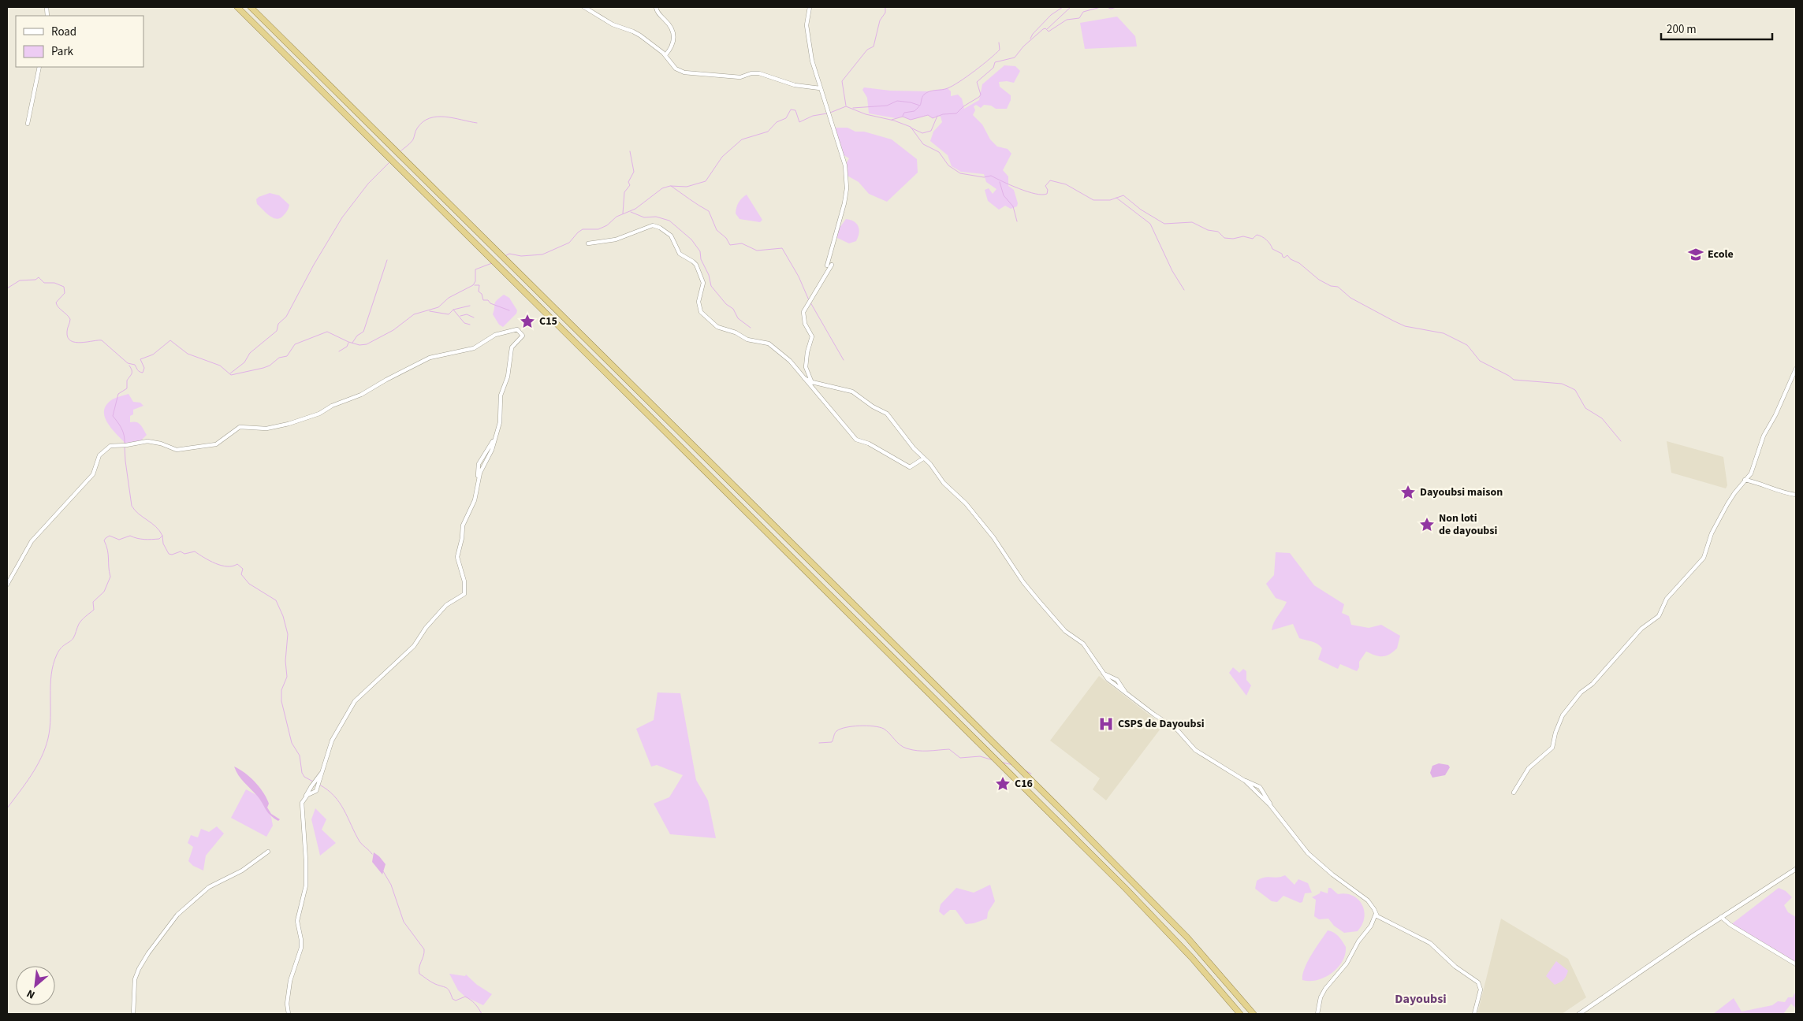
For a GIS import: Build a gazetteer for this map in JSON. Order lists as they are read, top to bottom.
{
  "districts": ["Dayoubsi"],
  "places": {
    "school or university": ["Ecole"],
    "place": [
      "C15",
      "Dayoubsi maison",
      "Non loti de dayoubsi",
      "C16"
    ],
    "hospital": ["CSPS de Dayoubsi"]
  },
  "legend": ["Road", "Park"],
  "scale_bar": "200 m",
  "north": "bottom left"
}
